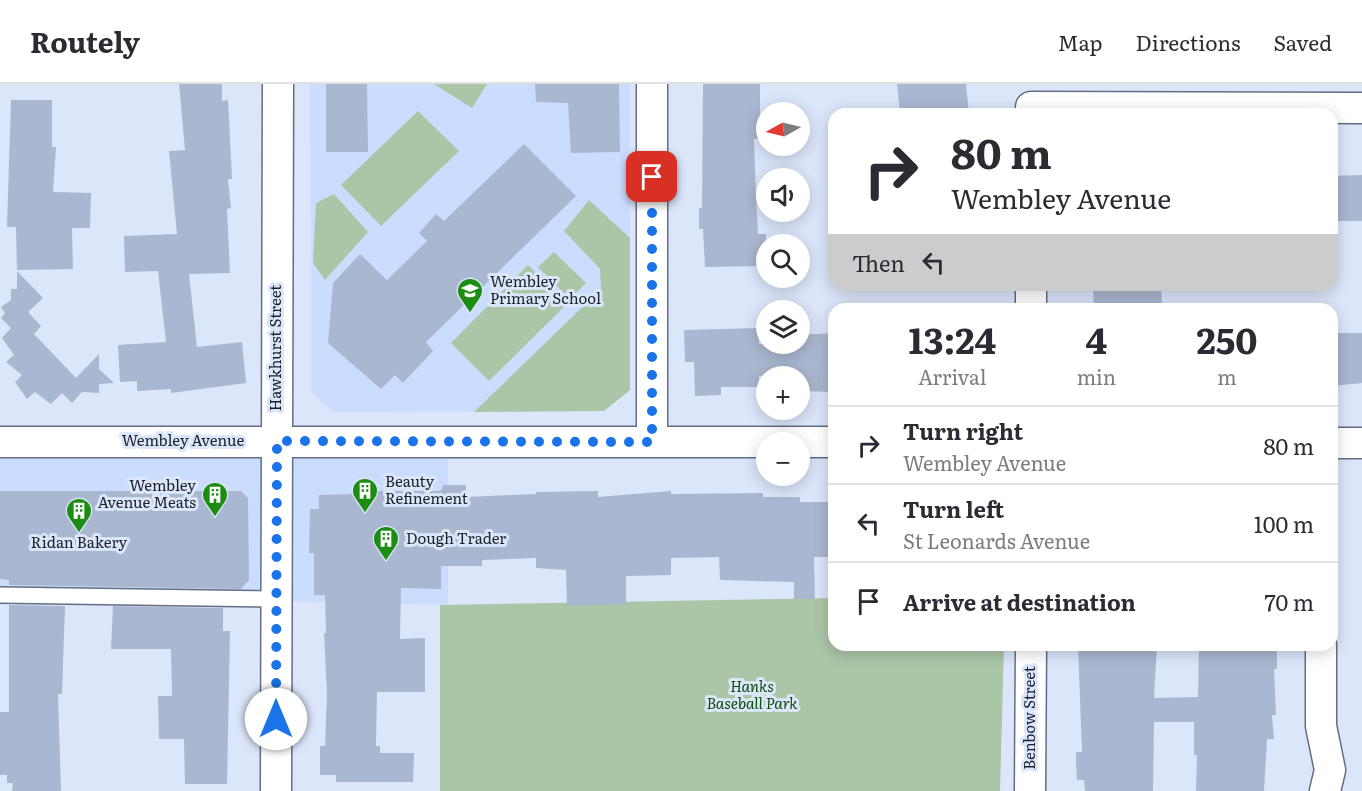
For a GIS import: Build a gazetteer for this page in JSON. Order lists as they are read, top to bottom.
{
  "streets": {
    "street": ["Hawkhurst Street", "Wembley Avenue", "Benbow Street"]
  },
  "crossings": [
    ["Hawkhurst Street", "Wembley Avenue"]
  ],
  "parks": ["Hanks Baseball Park"],
  "places": {
    "school or university": ["Wembley Primary School"],
    "building": [
      "Beauty Refinement",
      "Wembley Avenue Meats",
      "Ridan Bakery",
      "Dough Trader"
    ]
  },
  "north": "left",
  "page": {
    "header": "Routely",
    "nav": ["Map", "Directions", "Saved"],
    "map_buttons": ["+", "−"],
    "turn": ["80 m", "Wembley Avenue"],
    "then": "Then",
    "eta": [
      "13:24",
      "Arrival",
      "4",
      "min",
      "250",
      "m"
    ],
    "list": [
      {
        "name": "Turn right",
        "note": "Wembley Avenue",
        "value": "80 m"
      },
      {
        "name": "Turn left",
        "note": "St Leonards Avenue",
        "value": "100 m"
      },
      {
        "name": "Arrive at destination",
        "value": "70 m"
      }
    ]
  }
}
